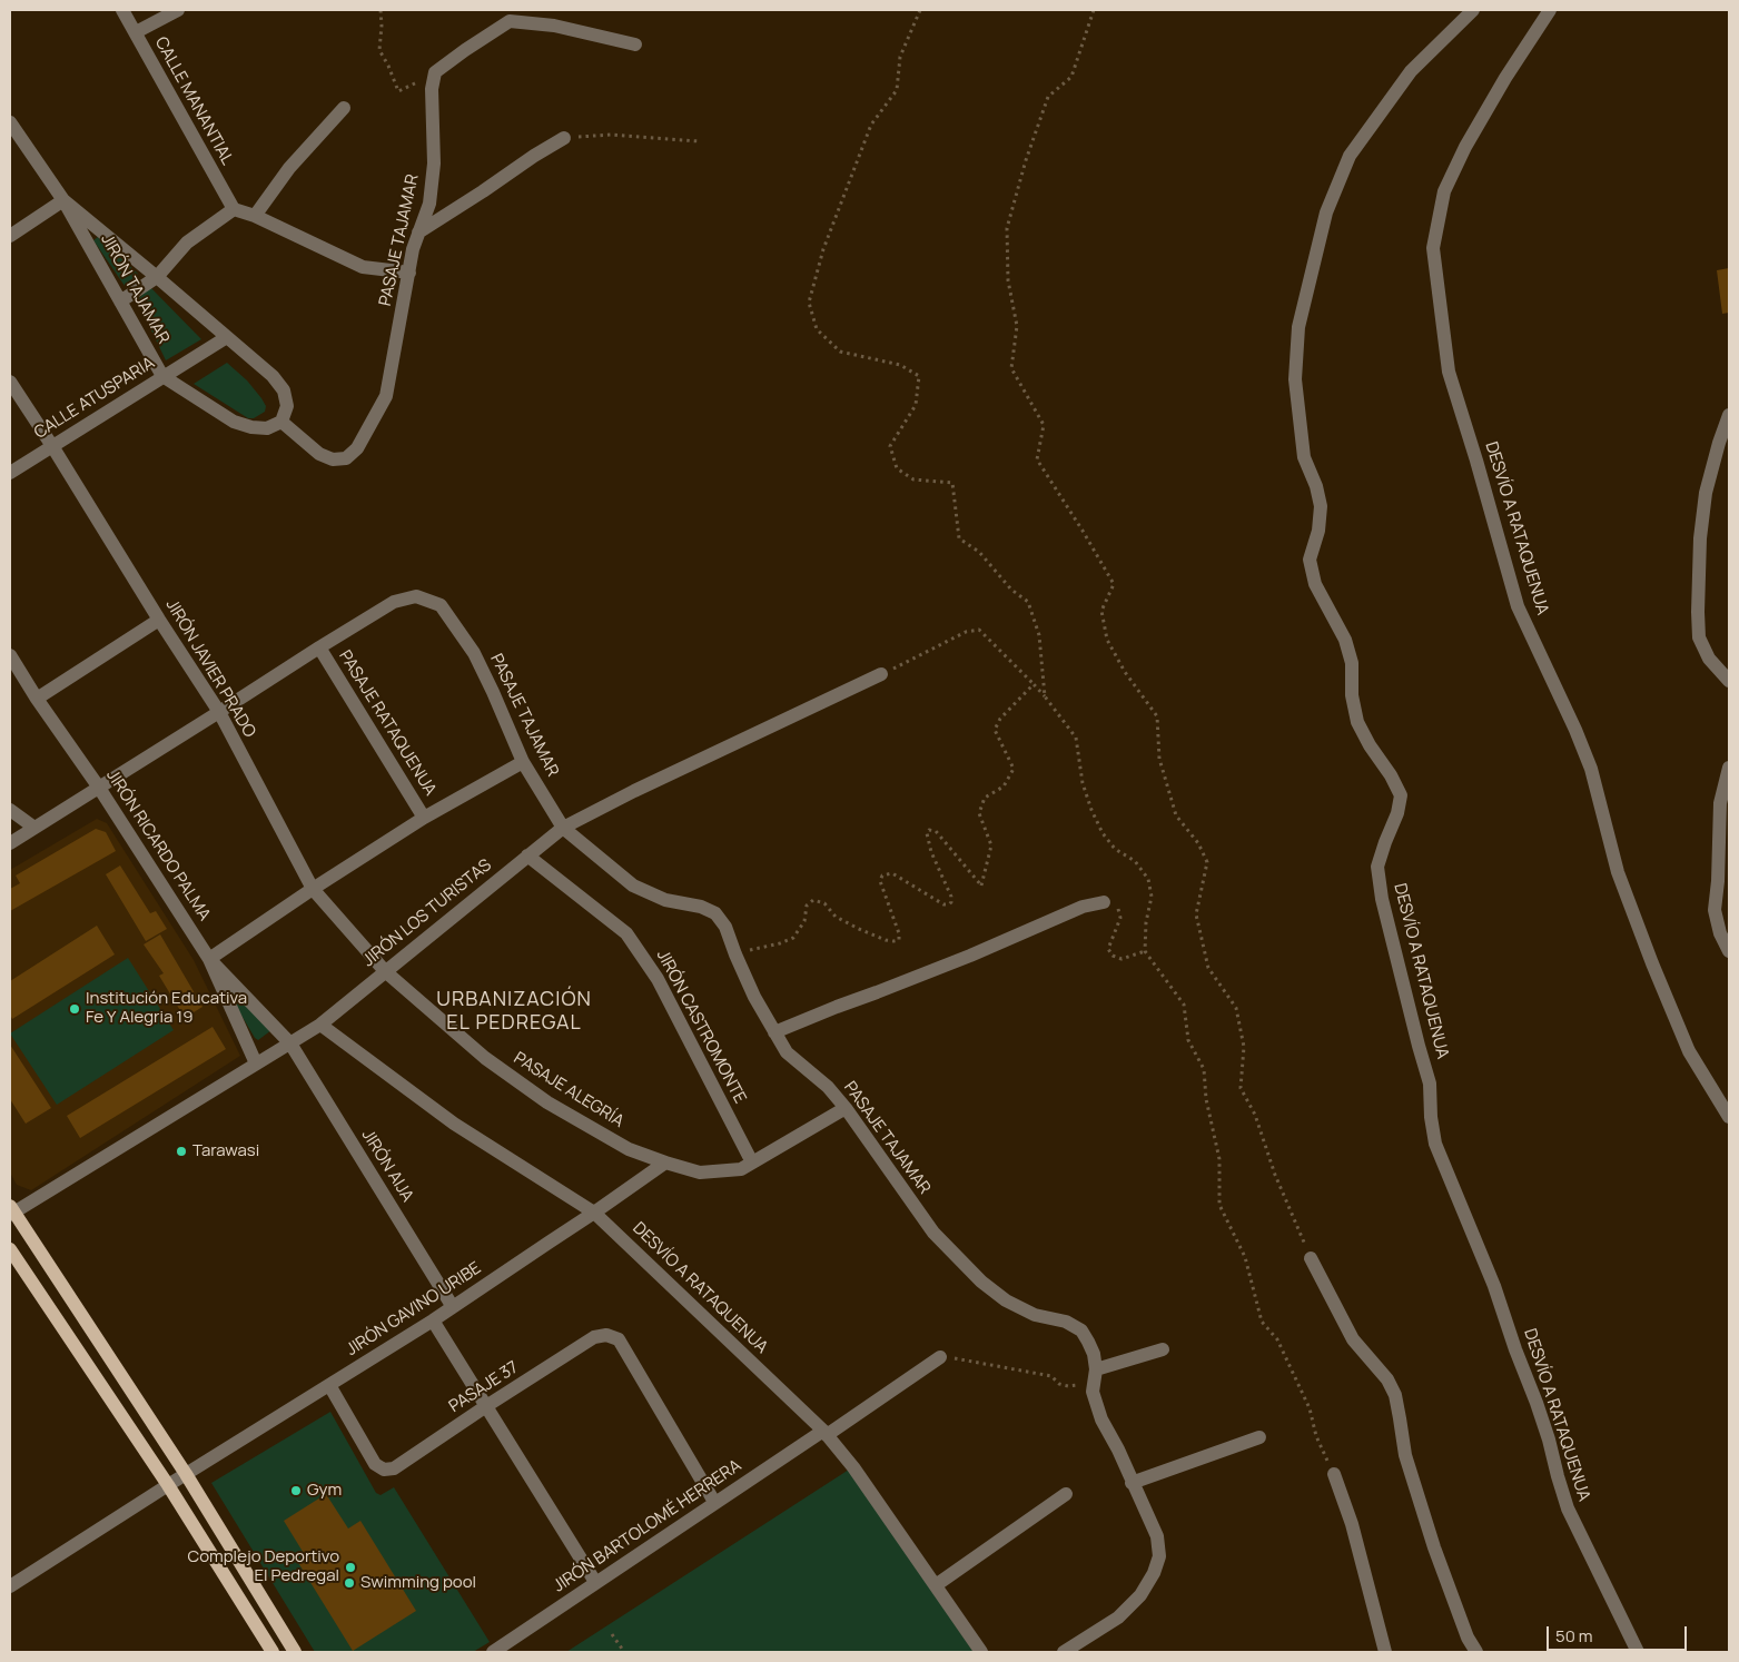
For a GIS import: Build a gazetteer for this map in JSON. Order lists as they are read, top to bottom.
{
  "streets": {
    "street": [
      "CALLE MANANTIAL",
      "PASAJE TAJAMAR",
      "JIRÓN TAJAMAR",
      "CALLE ATUSPARIA",
      "DESVÍO A RATAQUENUA",
      "JIRÓN JAVIER PRADO",
      "PASAJE RATAQUENUA",
      "JIRÓN RICARDO PALMA",
      "JIRÓN LOS TURISTAS",
      "JIRÓN CASTROMONTE",
      "PASAJE ALEGRÍA",
      "JIRÓN AIJA",
      "JIRÓN GAVINO URIBE",
      "PASAJE 37",
      "JIRÓN BARTOLOMÉ HERRERA"
    ]
  },
  "crossings": [
    ["PASAJE TAJAMAR", "JIRÓN TAJAMAR"],
    ["PASAJE TAJAMAR", "PASAJE RATAQUENUA"],
    ["PASAJE TAJAMAR", "JIRÓN LOS TURISTAS"],
    ["JIRÓN TAJAMAR", "CALLE ATUSPARIA"],
    ["CALLE ATUSPARIA", "JIRÓN JAVIER PRADO"],
    ["DESVÍO A RATAQUENUA", "JIRÓN LOS TURISTAS"],
    ["DESVÍO A RATAQUENUA", "JIRÓN GAVINO URIBE"],
    ["DESVÍO A RATAQUENUA", "JIRÓN BARTOLOMÉ HERRERA"],
    ["JIRÓN JAVIER PRADO", "JIRÓN LOS TURISTAS"],
    ["JIRÓN JAVIER PRADO", "PASAJE ALEGRÍA"],
    ["JIRÓN RICARDO PALMA", "JIRÓN LOS TURISTAS"],
    ["JIRÓN RICARDO PALMA", "JIRÓN AIJA"],
    ["JIRÓN LOS TURISTAS", "JIRÓN CASTROMONTE"],
    ["JIRÓN LOS TURISTAS", "PASAJE ALEGRÍA"],
    ["JIRÓN LOS TURISTAS", "JIRÓN AIJA"],
    ["PASAJE ALEGRÍA", "JIRÓN GAVINO URIBE"],
    ["JIRÓN AIJA", "JIRÓN GAVINO URIBE"],
    ["JIRÓN GAVINO URIBE", "PASAJE 37"],
    ["PASAJE 37", "JIRÓN BARTOLOMÉ HERRERA"]
  ],
  "districts": ["URBANIZACIÓN EL PEDREGAL"],
  "places": [
    "Institución Educativa Fe Y Alegria 19",
    "Tarawasi",
    "Gym",
    "Complejo Deportivo El Pedregal",
    "Swimming pool"
  ],
  "scale_bar": "50 m"
}
